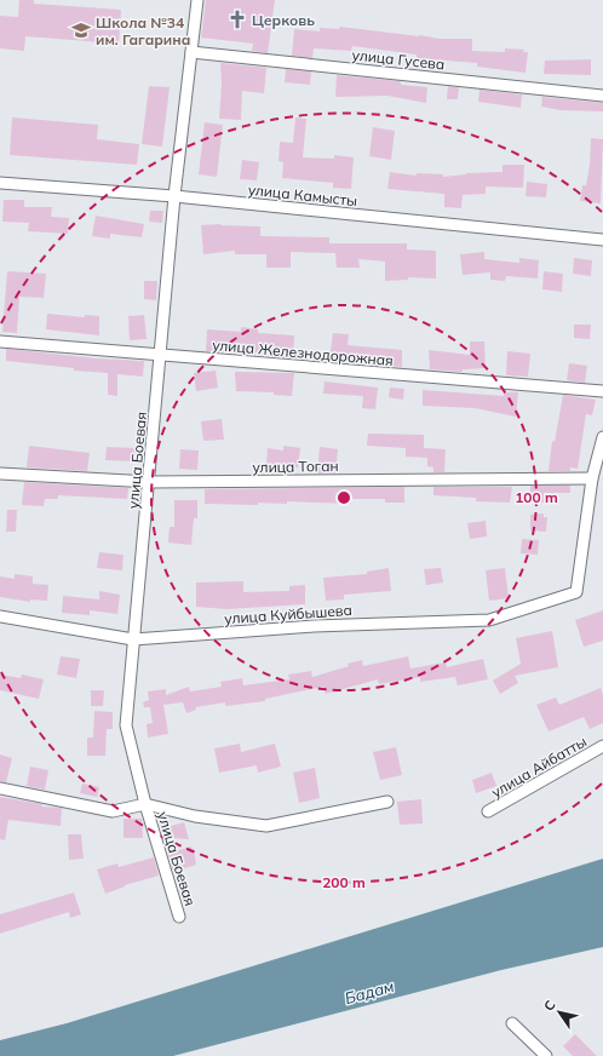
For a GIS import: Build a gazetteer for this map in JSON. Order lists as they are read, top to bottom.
{
  "streets": {
    "street": [
      "улица Гусева",
      "улица Камысты",
      "улица Железнодорожная",
      "улица Боевая",
      "улица Тоган",
      "улица Куйбышева",
      "улица Айбатты"
    ]
  },
  "crossings": [
    ["улица Гусева", "улица Боевая"],
    ["улица Камысты", "улица Боевая"],
    ["улица Железнодорожная", "улица Боевая"],
    ["улица Боевая", "улица Тоган"],
    ["улица Боевая", "улица Куйбышева"],
    ["улица Тоган", "улица Куйбышева"]
  ],
  "water": ["Бадам"],
  "places": {
    "church": ["Церковь"],
    "school or university": ["Школа №34 им. Гагарина"]
  },
  "north": "top left",
  "rings": ["100 m", "200 m"]
}
